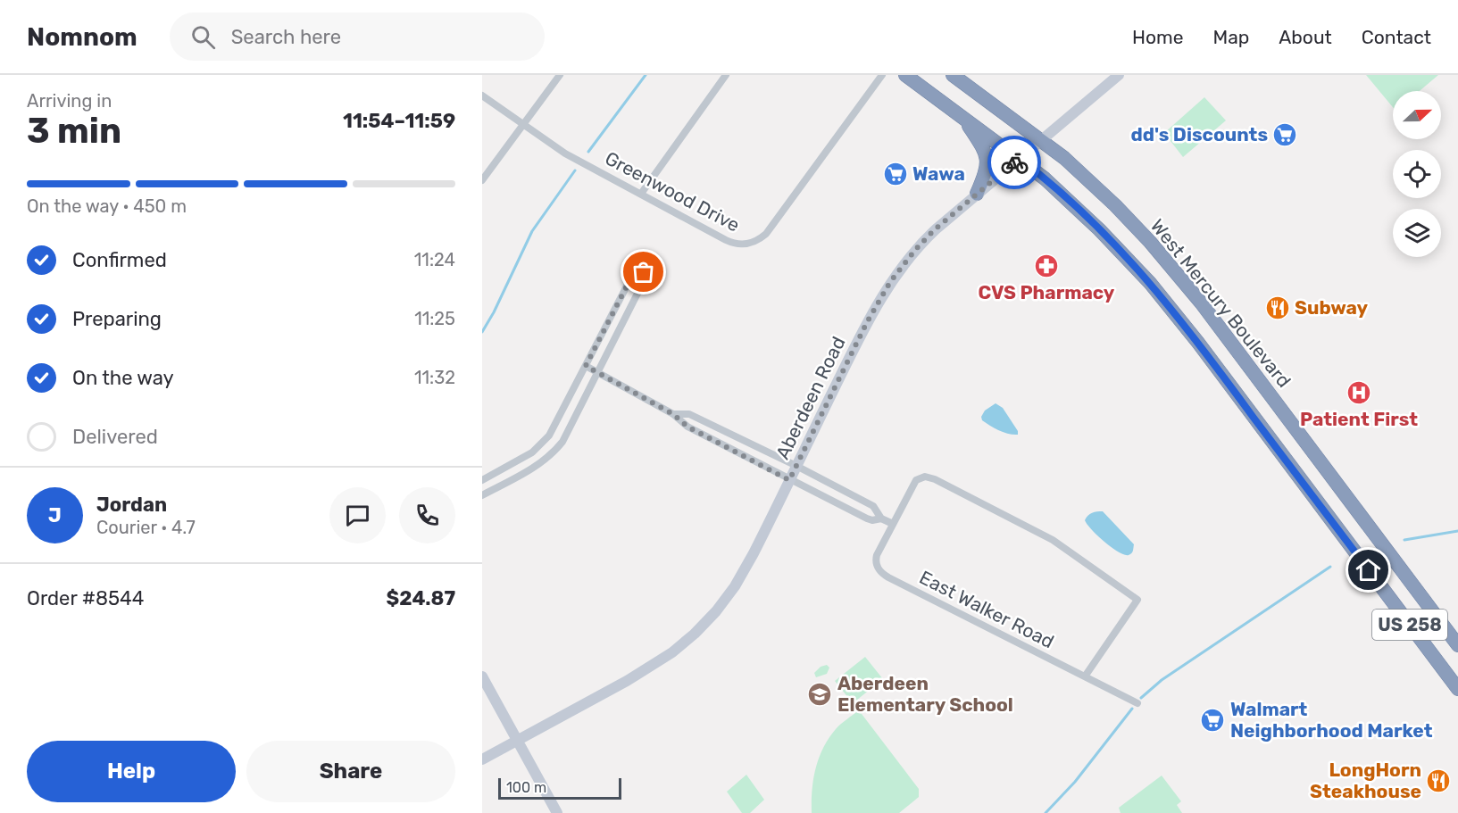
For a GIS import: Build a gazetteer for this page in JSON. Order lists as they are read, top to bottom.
{
  "streets": {
    "highway": ["West Mercury Boulevard", "US 258"],
    "main road": ["Aberdeen Road"],
    "street": ["Greenwood Drive", "East Walker Road"]
  },
  "crossings": [
    ["West Mercury Boulevard", "Aberdeen Road"],
    ["Aberdeen Road", "US 258"]
  ],
  "places": {
    "supermarket": ["dd's Discounts", "Wawa", "Walmart Neighborhood Market"],
    "pharmacy": ["CVS Pharmacy"],
    "restaurant": ["Subway", "LongHorn Steakhouse"],
    "hospital": ["Patient First"],
    "school or university": ["Aberdeen Elementary School"]
  },
  "scale_bar": "100 m",
  "north": "right",
  "page": {
    "header": "Nomnom",
    "search": "Search here",
    "nav": [
      "Home",
      "Map",
      "About",
      "Contact"
    ],
    "heading": ["3 min", "Arriving in", "11:54–11:59"],
    "panel": [
      "Jordan",
      "Courier · 4.7",
      "Order #8544",
      "$24.87"
    ],
    "bar": "On the way · 450 m",
    "list": [
      ["Confirmed", "11:24"],
      ["Preparing", "11:25"],
      ["On the way", "11:32"],
      "Delivered"
    ],
    "round": "J",
    "buttons": ["Help", "Share"],
    "scale": "100 m"
  }
}
